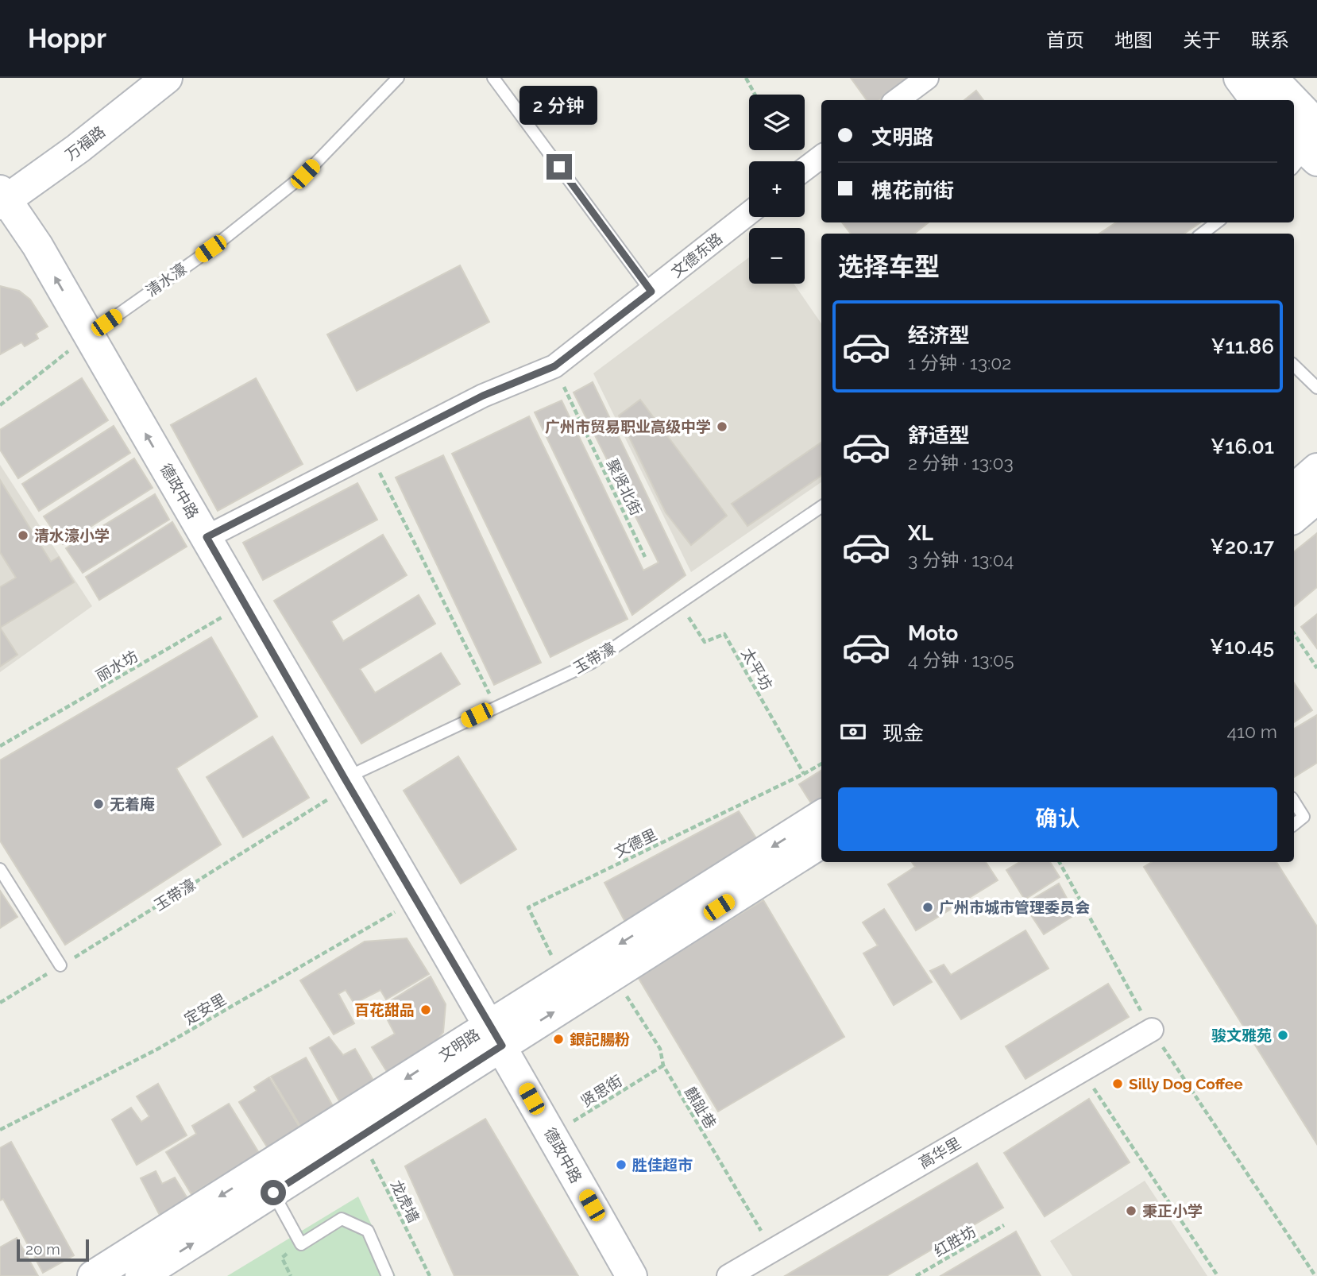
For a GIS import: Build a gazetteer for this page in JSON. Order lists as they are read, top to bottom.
{
  "streets": {
    "main road": ["万福路", "德政中路", "文明路"],
    "street": ["文德东路", "高华里"],
    "lane": ["清水濠", "玉带濠"],
    "path": [
      "聚贤北街",
      "丽水坊",
      "太平坊",
      "文德里",
      "定安里",
      "贤思街",
      "麒趾巷",
      "龙虎墙",
      "红胜坊"
    ]
  },
  "crossings": [
    ["万福路", "德政中路"],
    ["文德东路", "聚贤北街"],
    ["文德东路", "德政中路"],
    ["清水濠", "德政中路"],
    ["德政中路", "玉带濠"],
    ["德政中路", "丽水坊"],
    ["德政中路", "定安里"],
    ["德政中路", "文明路"],
    ["德政中路", "贤思街"],
    ["玉带濠", "太平坊"],
    ["太平坊", "文德里"],
    ["文德里", "文明路"],
    ["文明路", "麒趾巷"],
    ["文明路", "龙虎墙"],
    ["贤思街", "麒趾巷"],
    ["麒趾巷", "高华里"]
  ],
  "places": [
    "广州市贸易职业高级中学",
    "清水濠小学",
    "无着庵",
    "广州市城市管理委员会",
    "百花甜品",
    "骏文雅苑",
    "銀記腸粉",
    "Silly Dog Coffee",
    "胜佳超市",
    "秉正小学"
  ],
  "scale_bar": "20 m",
  "page": {
    "header": "Hoppr",
    "nav": [
      "首页",
      "地图",
      "关于",
      "联系"
    ],
    "bubble": "2 分钟",
    "map_buttons": ["+", "−"],
    "banner": ["文明路", "槐花前街"],
    "heading": "选择车型",
    "list": [
      {
        "name": "经济型",
        "note": "1 分钟 · 13:02",
        "value": "¥11.86"
      },
      {
        "name": "舒适型",
        "note": "2 分钟 · 13:03",
        "value": "¥16.01"
      },
      {
        "name": "XL",
        "note": "3 分钟 · 13:04",
        "value": "¥20.17"
      },
      {
        "name": "Moto",
        "note": "4 分钟 · 13:05",
        "value": "¥10.45"
      }
    ],
    "pay": ["现金", "410 m"],
    "buttons": "确认",
    "scale": "20 m"
  }
}
